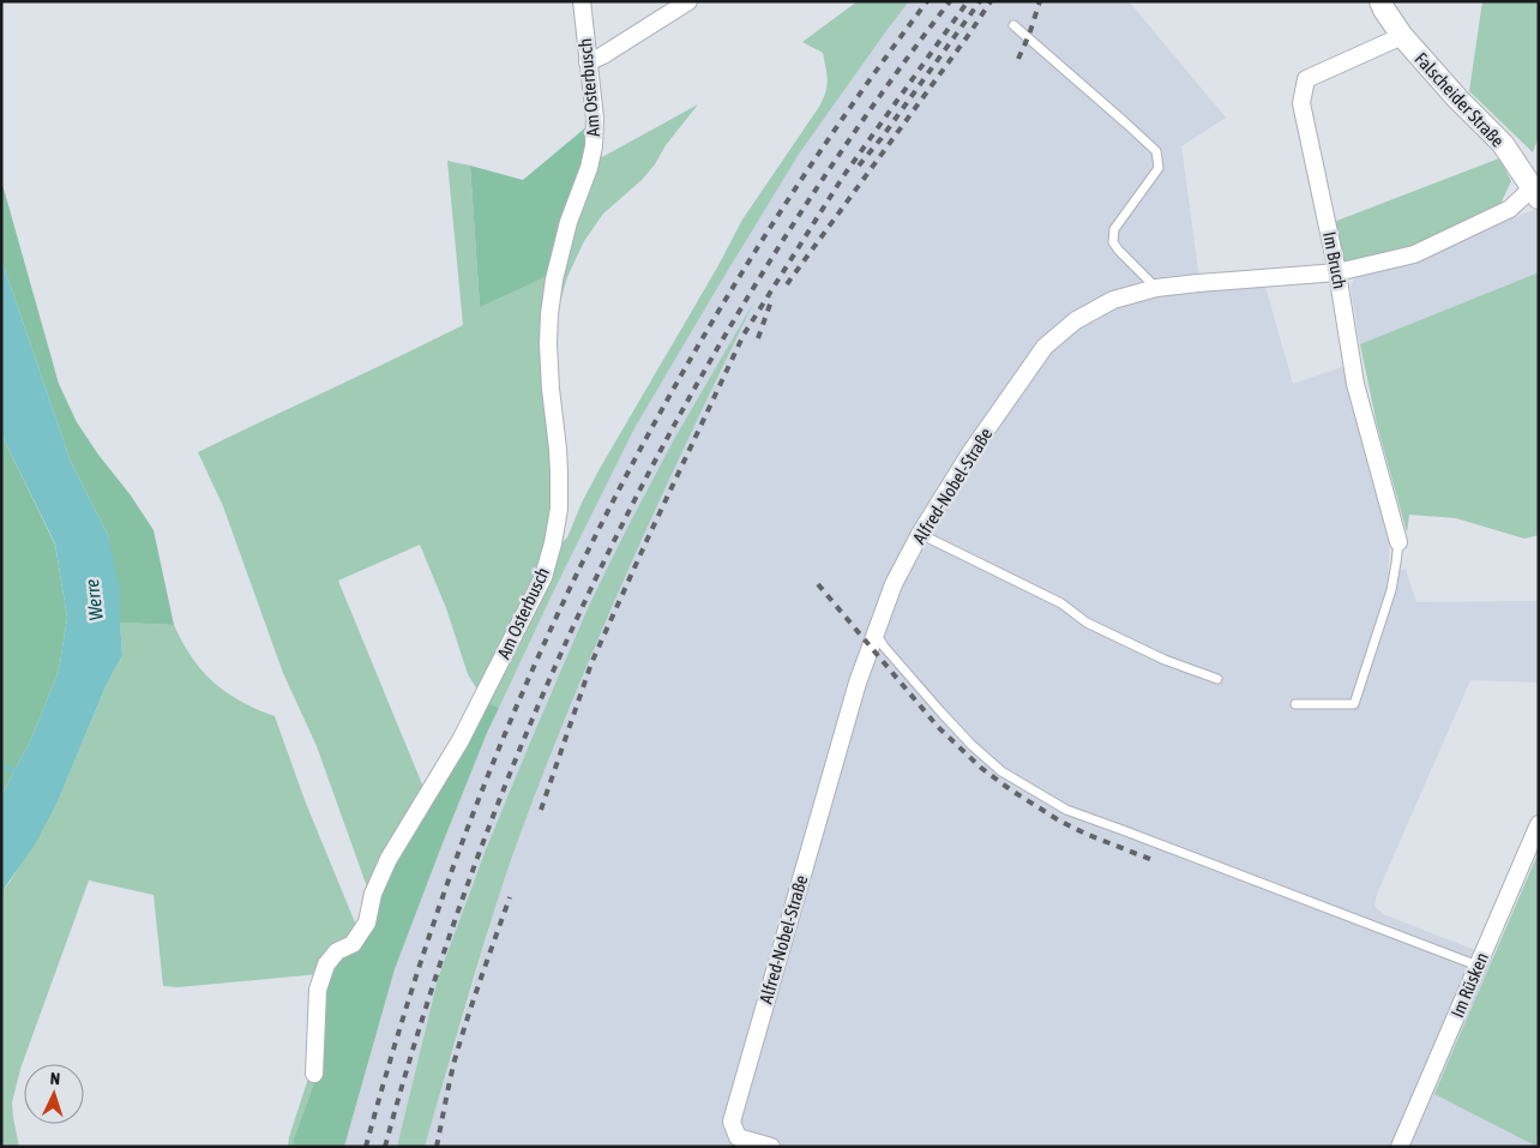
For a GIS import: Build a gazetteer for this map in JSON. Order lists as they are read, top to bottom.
{
  "streets": {
    "street": [
      "Am Osterbusch",
      "Falscheider Straße",
      "Im Bruch",
      "Alfred-Nobel-Straße",
      "Im Rüsken"
    ]
  },
  "crossings": [
    ["Falscheider Straße", "Im Bruch"],
    ["Falscheider Straße", "Alfred-Nobel-Straße"],
    ["Im Bruch", "Alfred-Nobel-Straße"]
  ],
  "water": ["Werre"],
  "north": "top"
}
